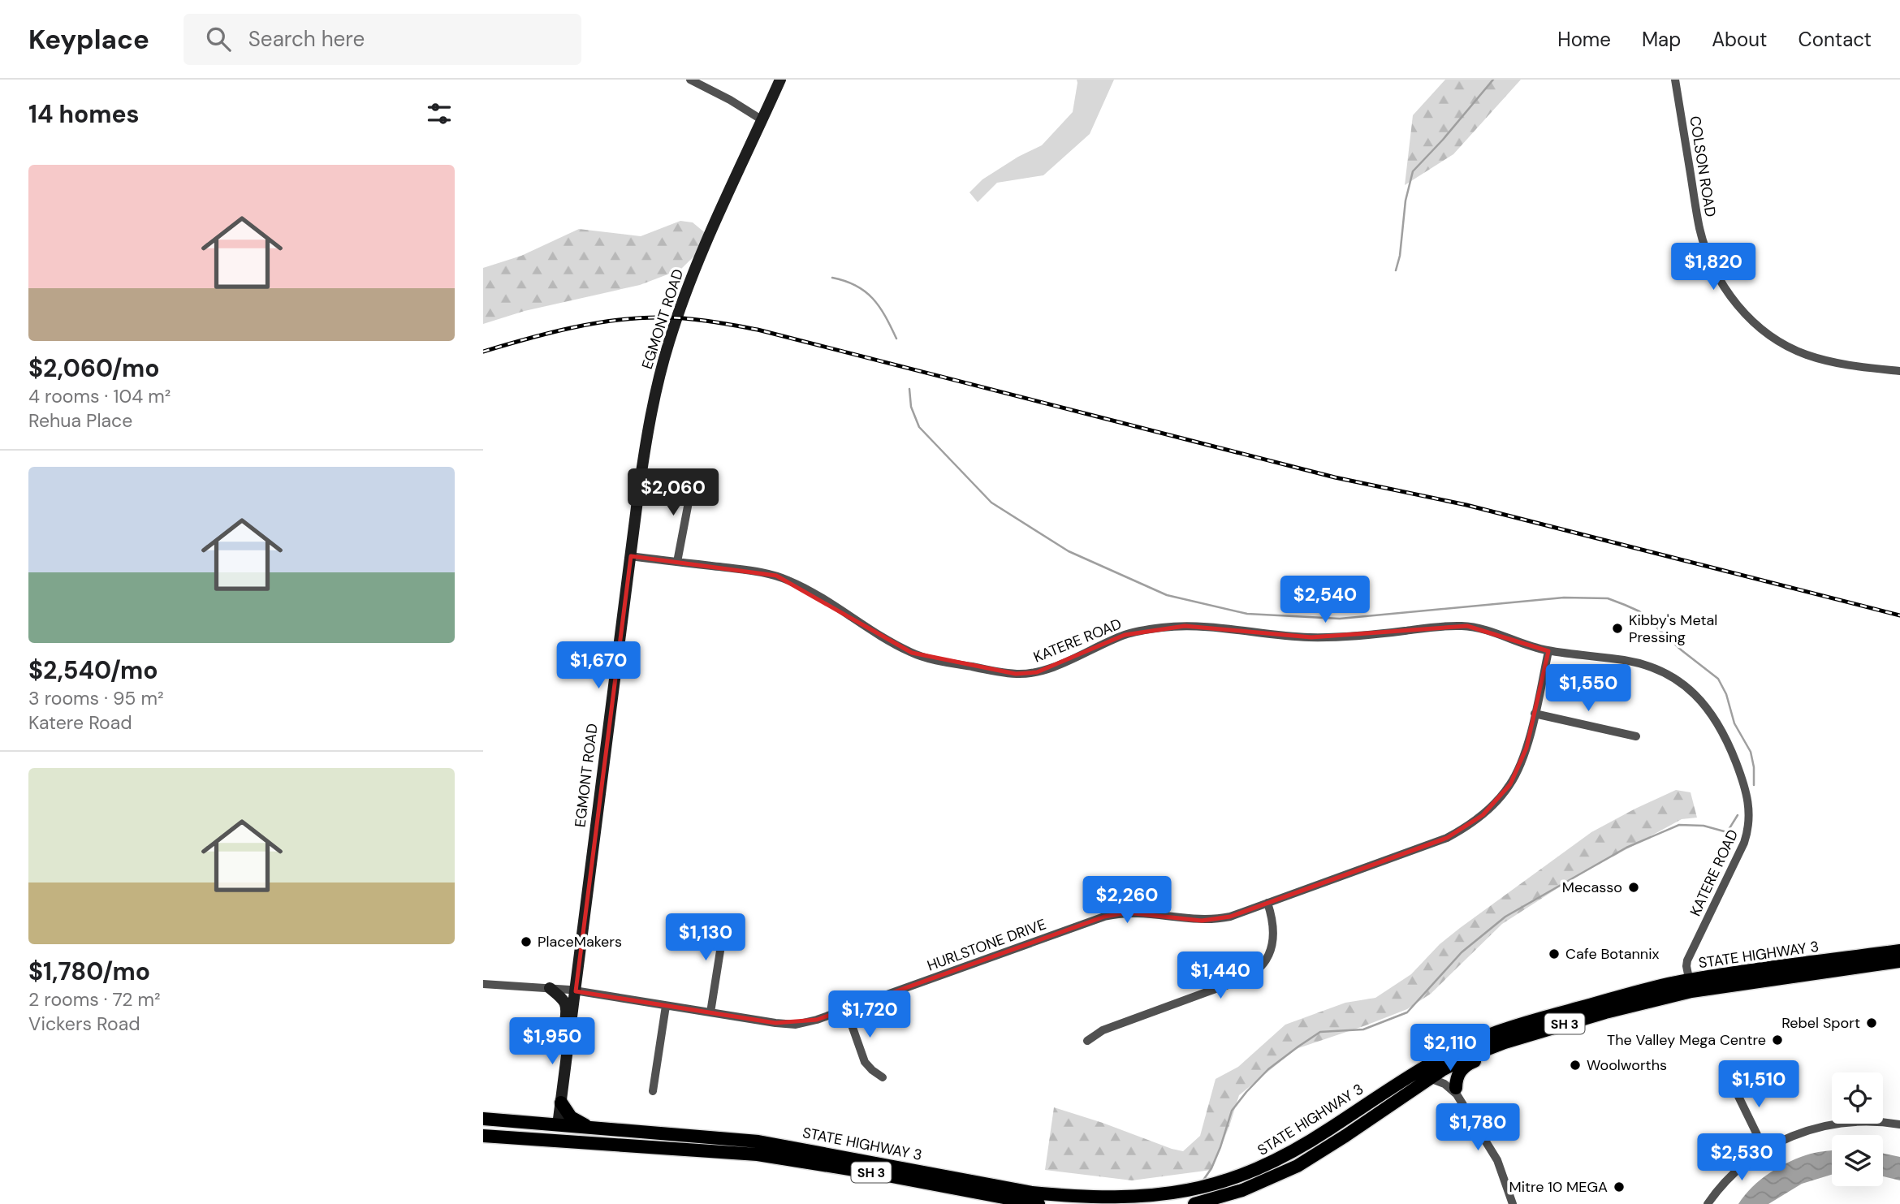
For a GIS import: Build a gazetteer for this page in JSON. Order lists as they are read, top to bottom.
{
  "streets": {
    "highway": ["STATE HIGHWAY 3", "SH 3"],
    "main road": ["EGMONT ROAD"],
    "street": ["COLSON ROAD", "KATERE ROAD", "HURLSTONE DRIVE"]
  },
  "crossings": [
    ["EGMONT ROAD", "KATERE ROAD"],
    ["EGMONT ROAD", "HURLSTONE DRIVE"],
    ["EGMONT ROAD", "STATE HIGHWAY 3"],
    ["KATERE ROAD", "HURLSTONE DRIVE"],
    ["KATERE ROAD", "STATE HIGHWAY 3"]
  ],
  "places": [
    "Kibby's Metal Pressing",
    "Mecasso",
    "PlaceMakers",
    "Cafe Botannix",
    "Rebel Sport",
    "The Valley Mega Centre",
    "Woolworths",
    "Mitre 10 MEGA"
  ],
  "page": {
    "header": "Keyplace",
    "search": "Search here",
    "nav": [
      "Home",
      "Map",
      "About",
      "Contact"
    ],
    "heading": "14 homes",
    "list": [
      {
        "name": "$2,060/mo",
        "note": "4 rooms · 104 m² · Rehua Place"
      },
      {
        "name": "$2,540/mo",
        "note": "3 rooms · 95 m² · Katere Road"
      },
      {
        "name": "$1,780/mo",
        "note": "2 rooms · 72 m² · Vickers Road"
      }
    ],
    "price": [
      "$1,820",
      "$2,060",
      "$2,540",
      "$1,670",
      "$1,550",
      "$2,260",
      "$1,130",
      "$1,440",
      "$1,720",
      "$1,950",
      "$2,110",
      "$1,510",
      "$1,780",
      "$2,530"
    ]
  }
}
